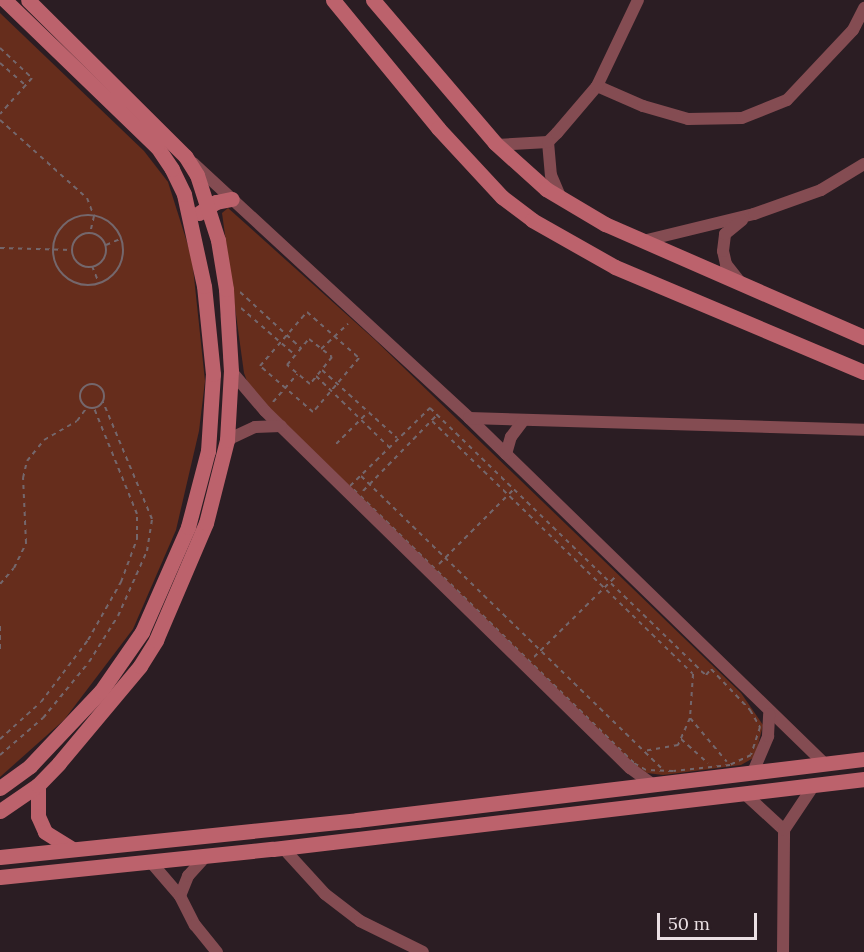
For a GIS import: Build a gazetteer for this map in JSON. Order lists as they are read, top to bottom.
{
  "scale_bar": "50 m"
}
